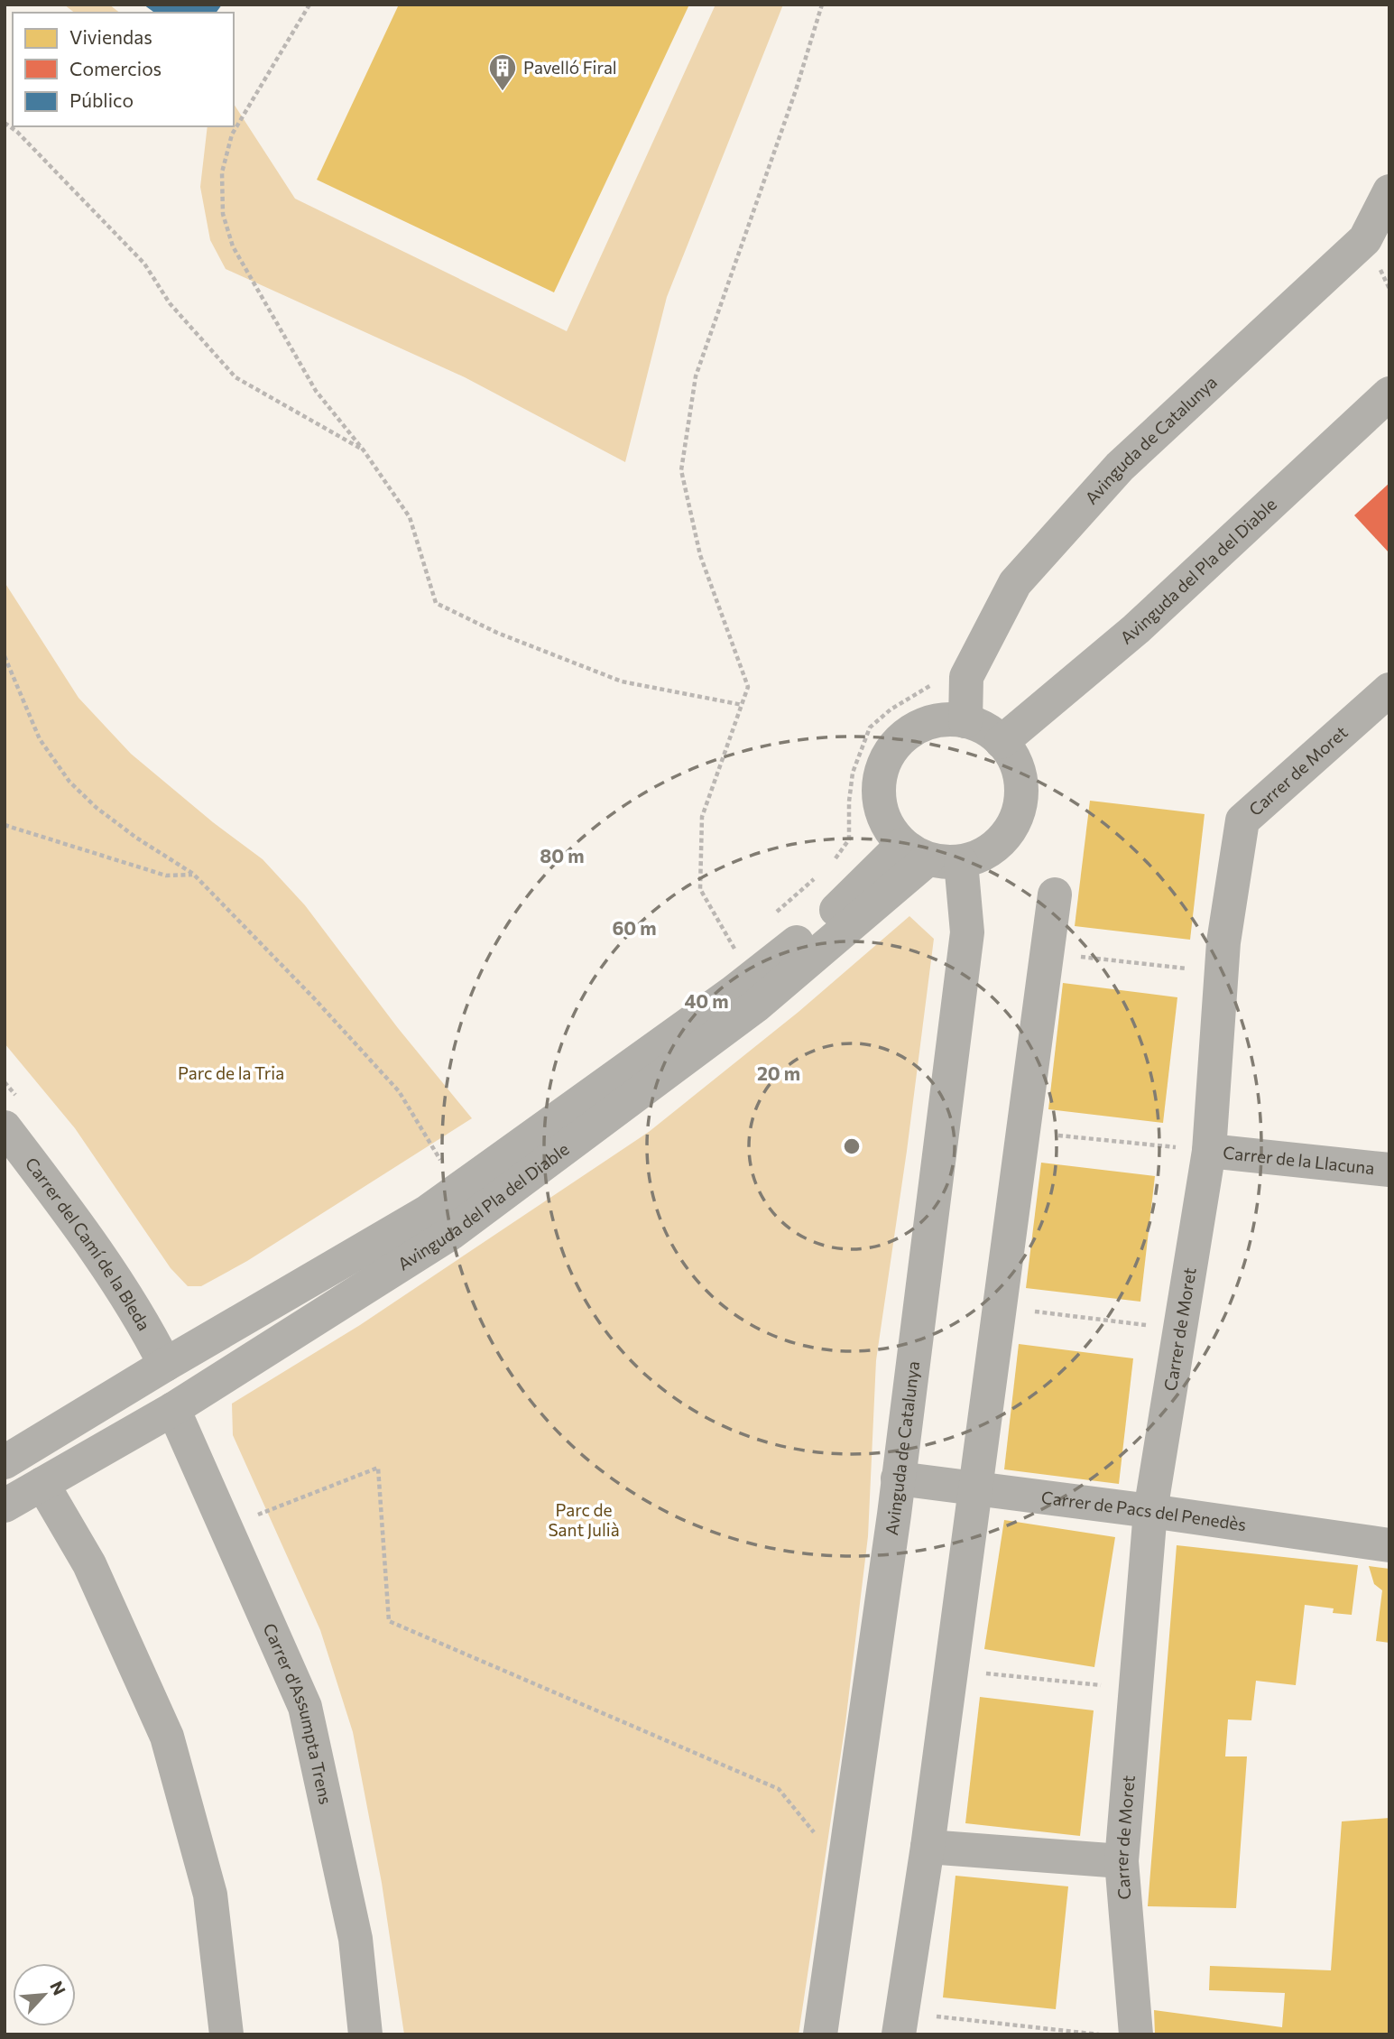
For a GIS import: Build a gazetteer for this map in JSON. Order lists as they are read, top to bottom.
{
  "streets": {
    "street": [
      "Avinguda de Catalunya",
      "Avinguda del Pla del Diable",
      "Carrer de Moret",
      "Carrer de la Llacuna",
      "Carrer del Camí de la Bleda",
      "Carrer de Pacs del Penedès",
      "Carrer d'Assumpta Trens"
    ]
  },
  "crossings": [
    ["Avinguda de Catalunya", "Avinguda del Pla del Diable"],
    ["Avinguda de Catalunya", "Carrer de Pacs del Penedès"],
    ["Avinguda del Pla del Diable", "Carrer del Camí de la Bleda"],
    ["Avinguda del Pla del Diable", "Carrer d'Assumpta Trens"],
    ["Carrer de Moret", "Carrer de la Llacuna"],
    ["Carrer de Moret", "Carrer de Pacs del Penedès"]
  ],
  "parks": ["Parc de la Tria", "Parc de Sant Julià"],
  "places": {
    "building": ["Pavelló Firal"]
  },
  "legend": ["Viviendas", "Comercios", "Público"],
  "north": "top right",
  "rings": [
    "80 m",
    "60 m",
    "40 m",
    "20 m"
  ]
}
